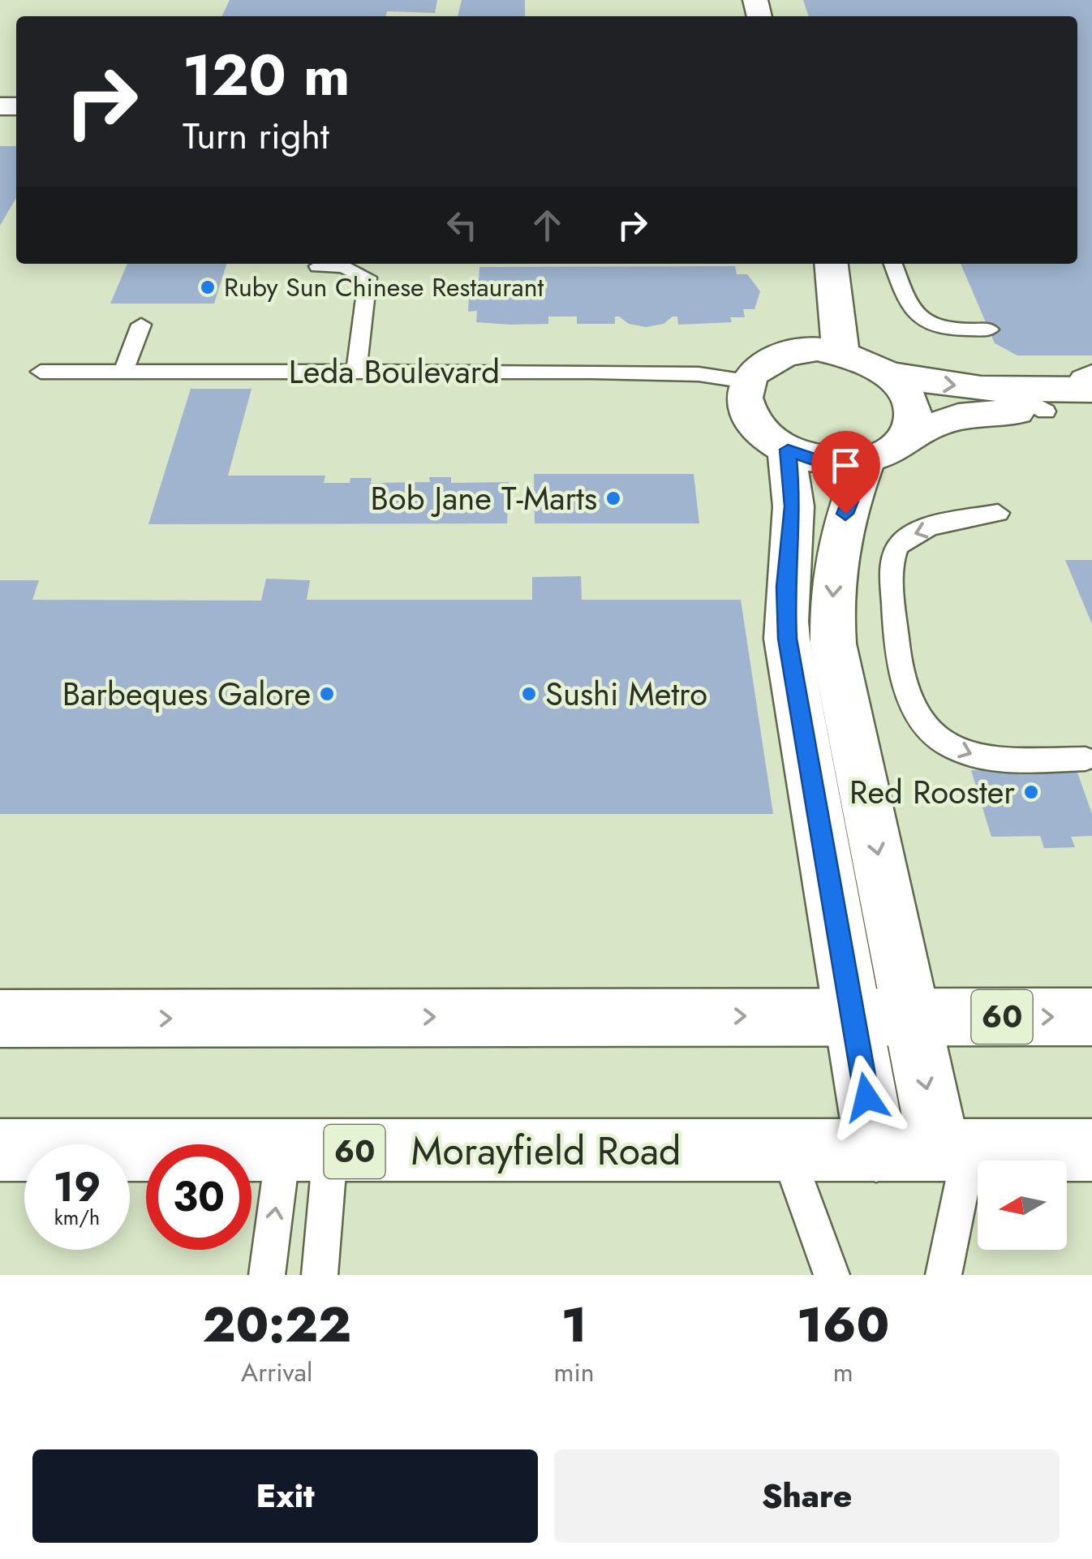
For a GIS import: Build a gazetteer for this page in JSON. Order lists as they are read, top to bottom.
{
  "streets": {
    "street": ["60", "Morayfield Road"],
    "lane": ["Leda Boulevard"]
  },
  "places": [
    "Ruby Sun Chinese Restaurant",
    "Bob Jane T-Marts",
    "Barbeques Galore",
    "Sushi Metro",
    "Red Rooster"
  ],
  "north": "left",
  "page": {
    "turn": ["120 m", "Turn right"],
    "speed": "19 km/h",
    "limit": "30",
    "eta": [
      "20:22",
      "Arrival",
      "1",
      "min",
      "160",
      "m"
    ],
    "buttons": ["Exit", "Share"]
  }
}
